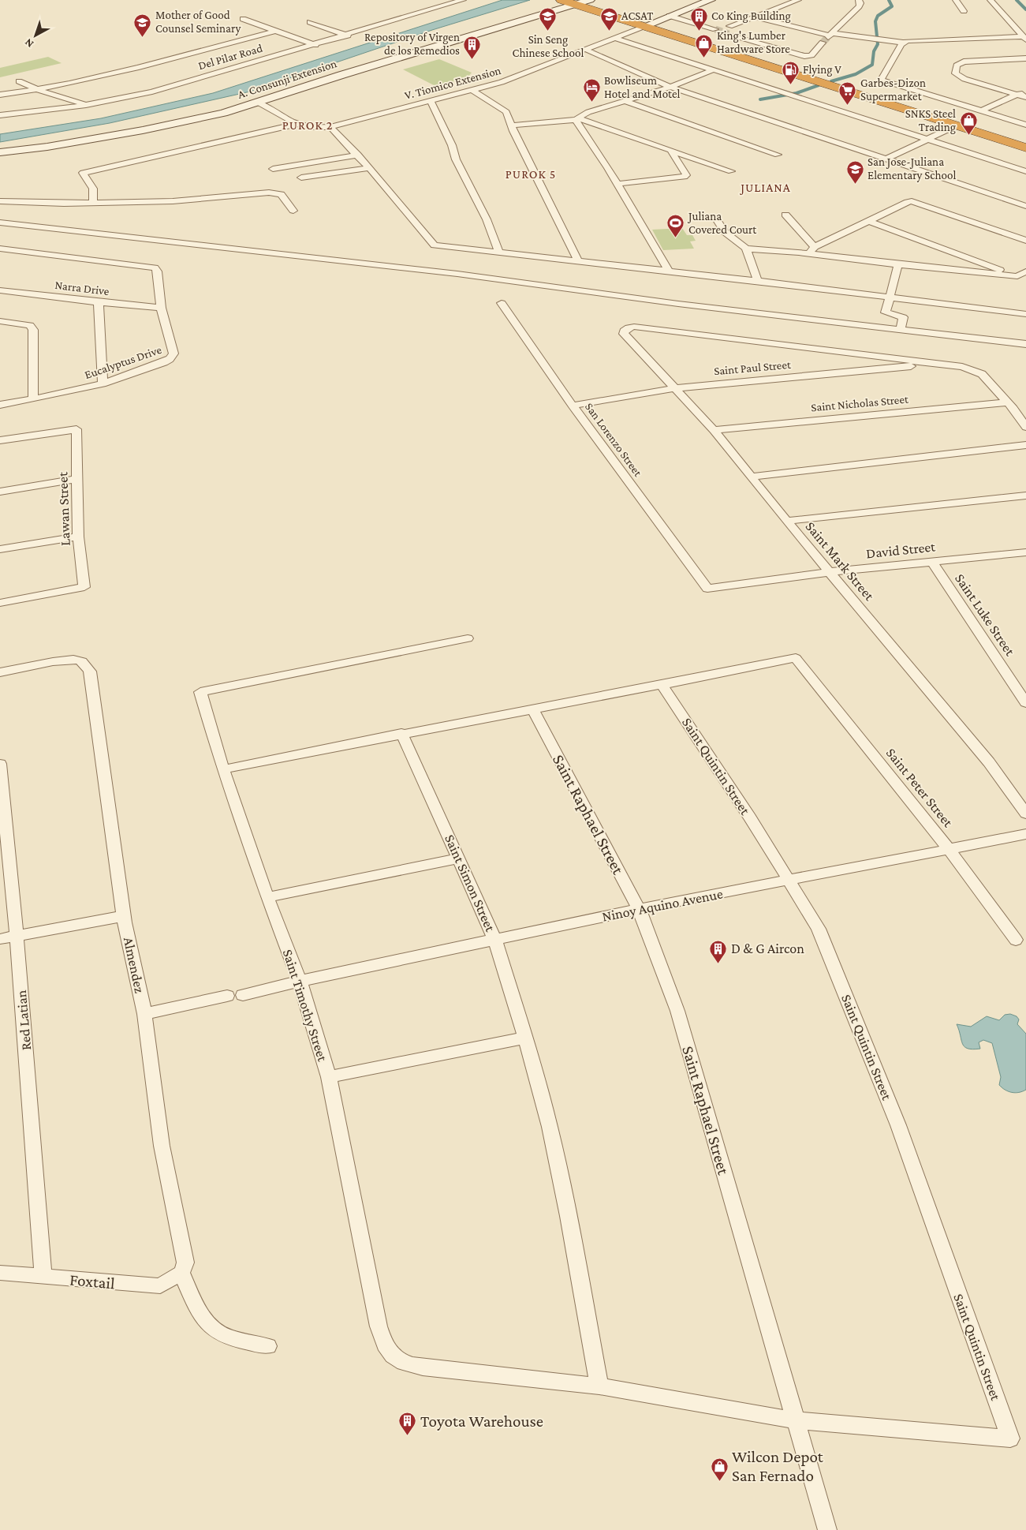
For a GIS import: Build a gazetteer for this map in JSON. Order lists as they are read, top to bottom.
{
  "streets": {
    "main road": ["A. Consunji Extension"],
    "street": [
      "Del Pilar Road",
      "V. Tiomico Extension",
      "Narra Drive",
      "Eucalyptus Drive",
      "Saint Paul Street",
      "Saint Nicholas Street",
      "San Lorenzo Street",
      "Lawan Street",
      "David Street",
      "Saint Mark Street",
      "Saint Luke Street",
      "Saint Quintin Street",
      "Saint Peter Street",
      "Saint Raphael Street",
      "Saint Simon Street",
      "Ninoy Aquino Avenue",
      "Almendez",
      "Saint Timothy Street",
      "Red Latian",
      "Foxtail"
    ]
  },
  "crossings": [
    ["Narra Drive", "Eucalyptus Drive"],
    ["Saint Paul Street", "San Lorenzo Street"],
    ["Saint Paul Street", "Saint Mark Street"],
    ["Saint Nicholas Street", "Saint Mark Street"],
    ["San Lorenzo Street", "David Street"],
    ["David Street", "Saint Mark Street"],
    ["David Street", "Saint Luke Street"],
    ["Saint Quintin Street", "Saint Peter Street"],
    ["Saint Quintin Street", "Ninoy Aquino Avenue"],
    ["Saint Quintin Street", "Saint Timothy Street"],
    ["Saint Peter Street", "Ninoy Aquino Avenue"],
    ["Saint Raphael Street", "Ninoy Aquino Avenue"],
    ["Saint Raphael Street", "Saint Timothy Street"],
    ["Saint Simon Street", "Ninoy Aquino Avenue"],
    ["Saint Simon Street", "Saint Timothy Street"],
    ["Ninoy Aquino Avenue", "Saint Timothy Street"],
    ["Almendez", "Foxtail"],
    ["Red Latian", "Foxtail"]
  ],
  "districts": ["PUROK 2", "PUROK 5", "JULIANA"],
  "places": {
    "school or university": [
      "ACSAT",
      "Sin Seng Chinese School",
      "Mother of Good Counsel Seminary",
      "San Jose-Juliana Elementary School"
    ],
    "building": [
      "Co King Building",
      "Repository of Virgen de los Remedios",
      "D & G Aircon",
      "Toyota Warehouse"
    ],
    "shop": ["King's Lumber Hardware Store", "SNKS Steel Trading", "Wilcon Depot San Fernado"],
    "fuel station": ["Flying V"],
    "hotel": ["Bowliseum Hotel and Motel"],
    "supermarket": ["Garbes-Dizon Supermarket"],
    "sports": ["Juliana Covered Court"]
  },
  "north": "bottom left"
}
